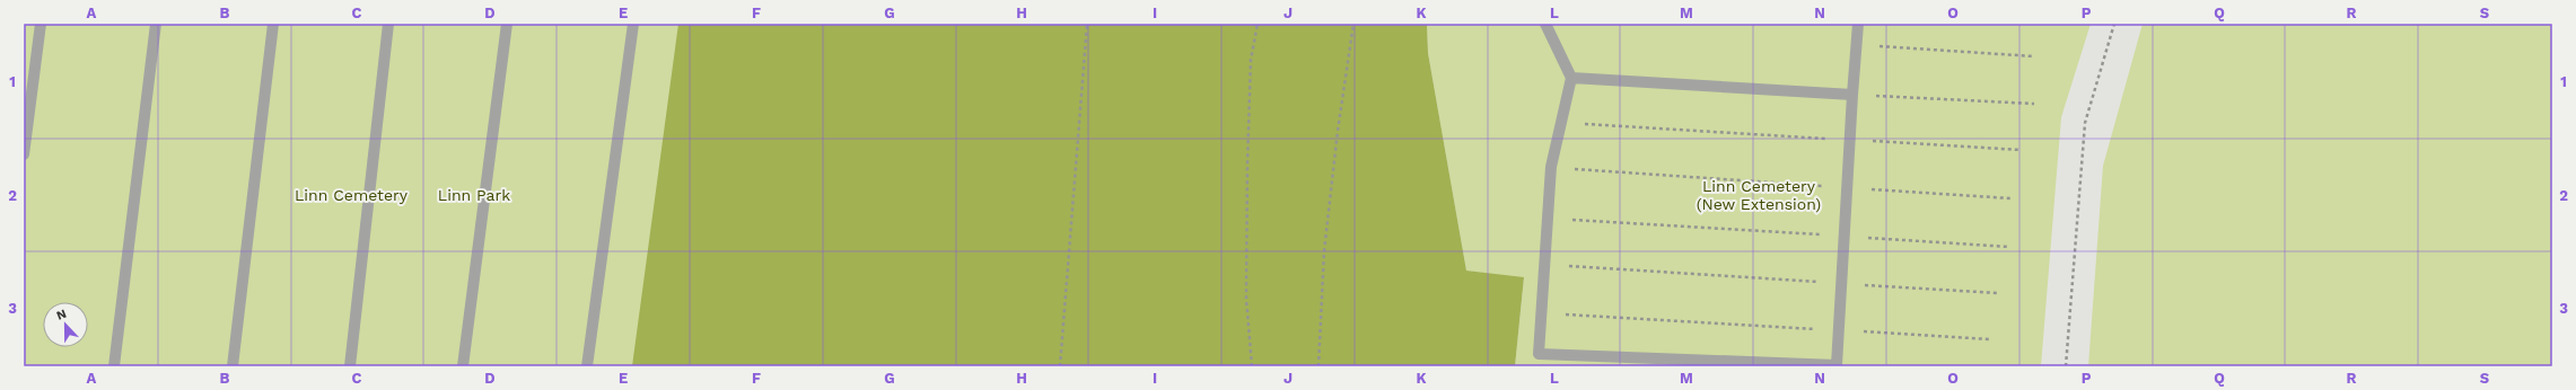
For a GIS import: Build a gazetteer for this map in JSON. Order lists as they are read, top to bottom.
{
  "parks": ["Linn Cemetery (New Extension)", "Linn Cemetery", "Linn Park"],
  "north": "top",
  "grid": {
    "columns": [
      "A",
      "B",
      "C",
      "D",
      "E",
      "F",
      "G",
      "H",
      "I",
      "J",
      "K",
      "L",
      "M",
      "N",
      "O",
      "P",
      "Q",
      "R",
      "S"
    ],
    "rows": ["1", "2", "3"]
  }
}
